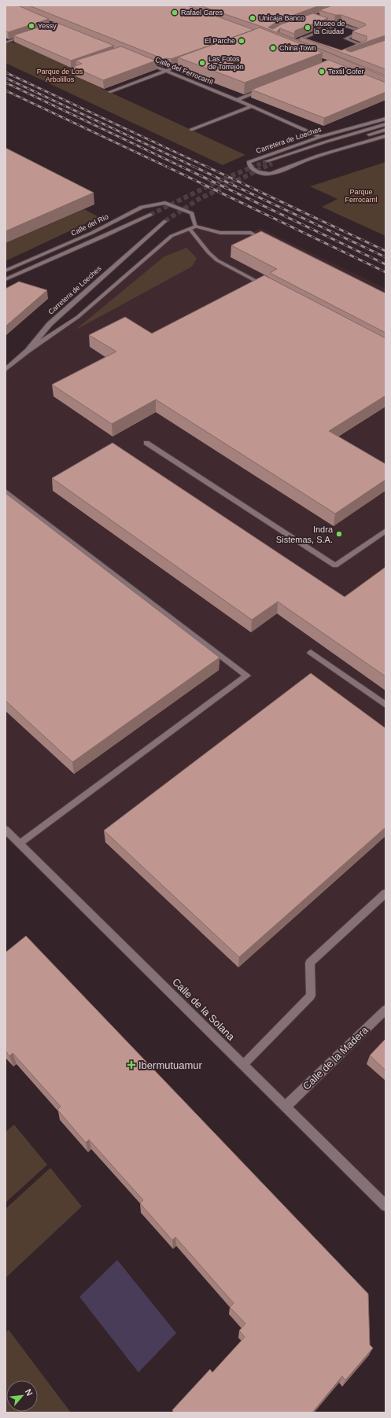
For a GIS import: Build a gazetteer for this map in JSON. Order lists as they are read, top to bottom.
{
  "streets": {
    "street": [
      "Calle del Ferrocarril",
      "Carretera de Loeches",
      "Calle del Río",
      "Calle de la Solana",
      "Calle de la Madera"
    ]
  },
  "crossings": [
    ["Calle del Ferrocarril", "Carretera de Loeches"],
    ["Carretera de Loeches", "Calle del Río"],
    ["Calle de la Solana", "Calle de la Madera"]
  ],
  "parks": ["Parque de Los Arbolillos", "Parque Ferrocarril"],
  "places": {
    "other": [
      "Rafael Gares",
      "Unicaja Banco",
      "Yessy",
      "Museo de la Ciudad",
      "El Parche",
      "China Town",
      "Las Fotos de Torrejón",
      "Textil Gofer",
      "Indra Sistemas, S.A."
    ],
    "health": ["Ibermutuamur"]
  },
  "north": "top right"
}
